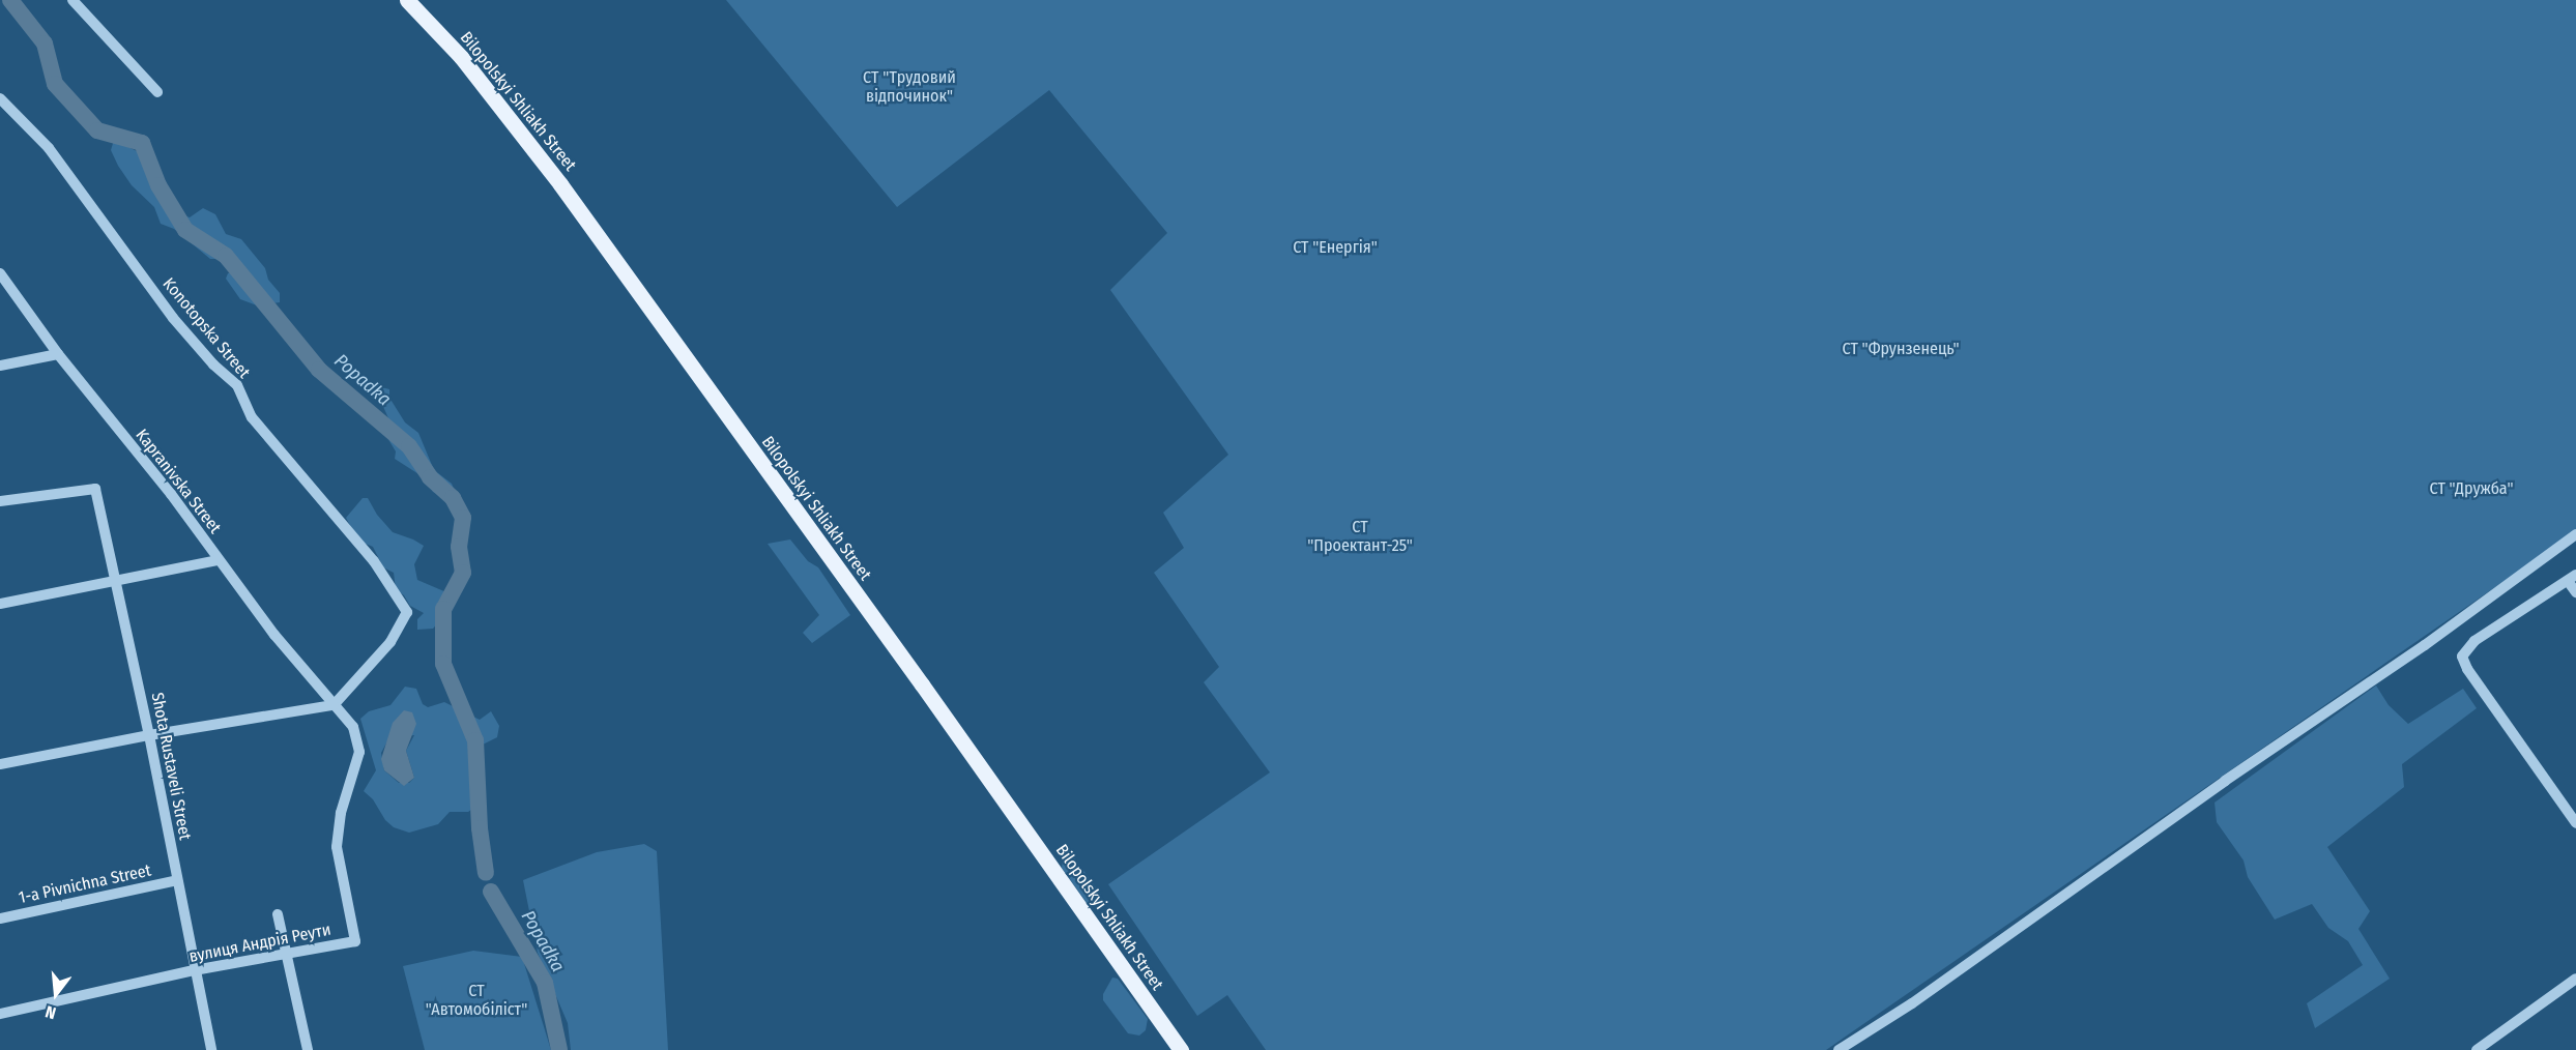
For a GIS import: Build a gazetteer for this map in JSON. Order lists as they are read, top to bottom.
{
  "streets": {
    "main road": ["Bilopolskyi Shliakh Street"],
    "street": [
      "Konotopska Street",
      "Kapranivska Street",
      "Shota Rustaveli Street",
      "1-a Pivnichna Street",
      "вулиця Андрія Реути"
    ]
  },
  "crossings": [
    ["Konotopska Street", "Kapranivska Street"],
    ["Konotopska Street", "вулиця Андрія Реути"],
    ["Kapranivska Street", "вулиця Андрія Реути"],
    ["Shota Rustaveli Street", "1-a Pivnichna Street"],
    ["Shota Rustaveli Street", "вулиця Андрія Реути"]
  ],
  "water": ["Popadka"],
  "parks": [
    "СТ \"Трудовий відпочинок\"",
    "СТ \"Енергія\"",
    "СТ \"Фрунзенець\"",
    "СТ \"Дружба\"",
    "СТ \"Проектант-25\"",
    "СТ \"Автомобіліст\""
  ],
  "north": "bottom"
}
